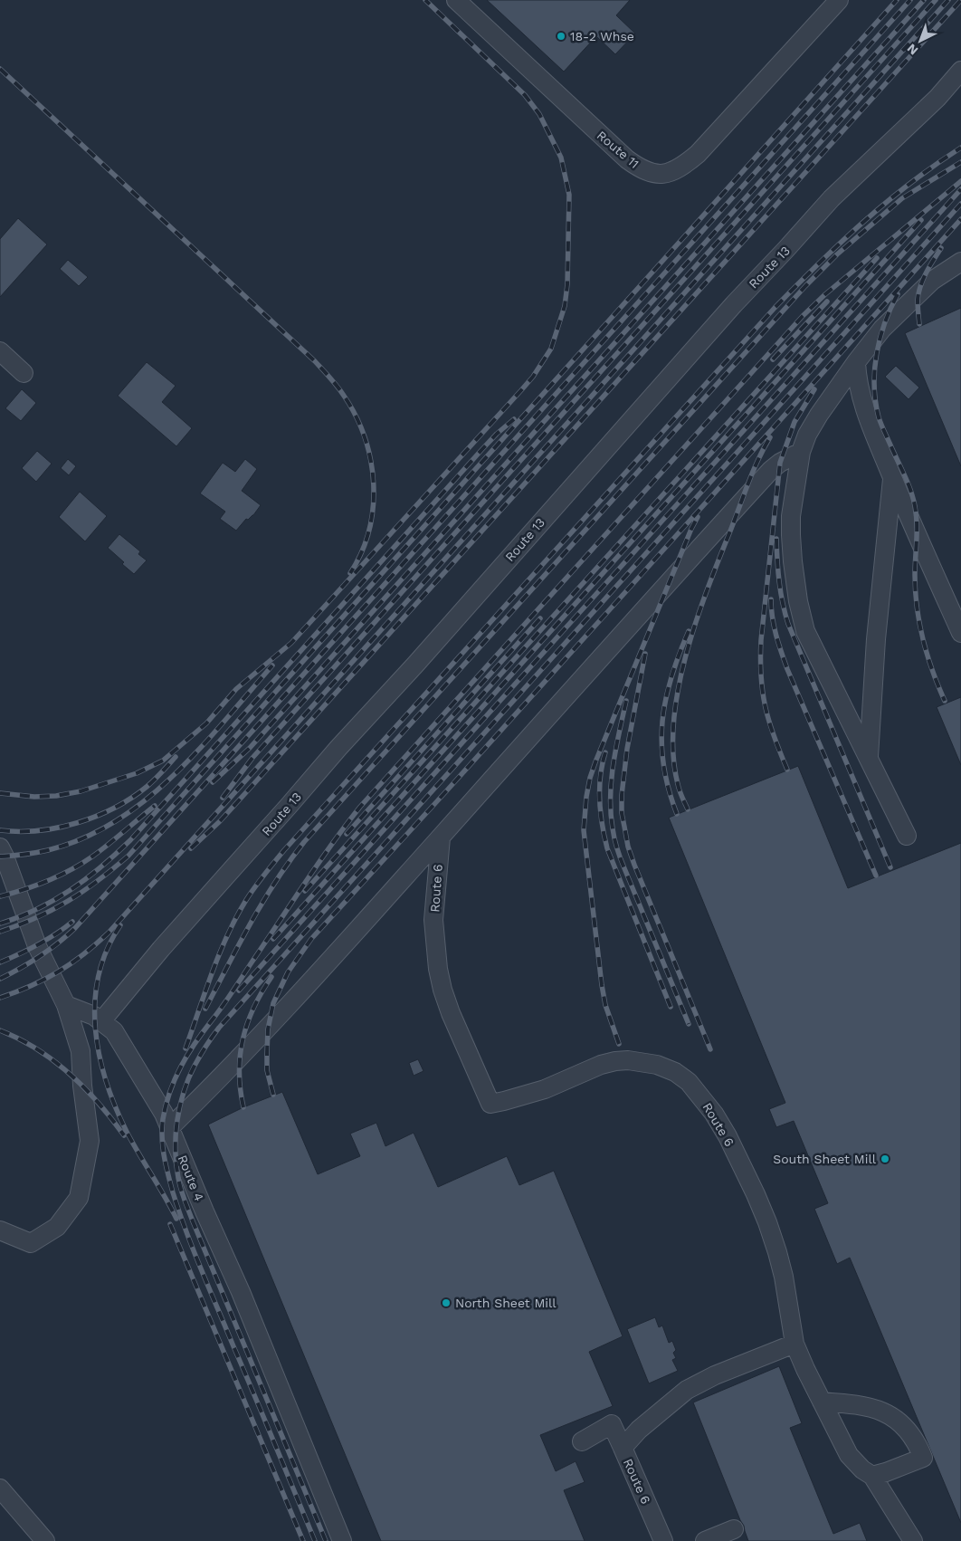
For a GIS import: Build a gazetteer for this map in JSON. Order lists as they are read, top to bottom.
{
  "streets": {
    "street": [
      "Route 11",
      "Route 13",
      "Route 6",
      "Route 4"
    ]
  },
  "crossings": [
    ["Route 13", "Route 4"]
  ],
  "places": ["18-2 Whse", "South Sheet Mill", "North Sheet Mill"],
  "north": "bottom left"
}
